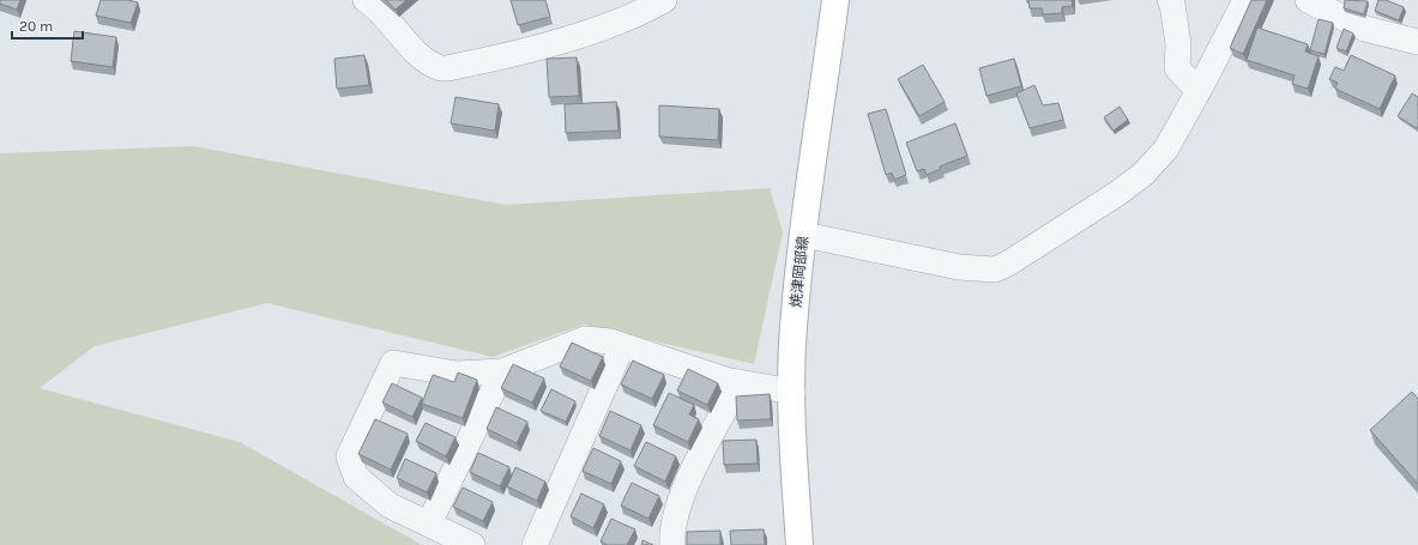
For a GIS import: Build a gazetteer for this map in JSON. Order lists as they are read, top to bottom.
{
  "streets": {
    "main road": ["焼津岡部線"]
  },
  "scale_bar": "20 m"
}
